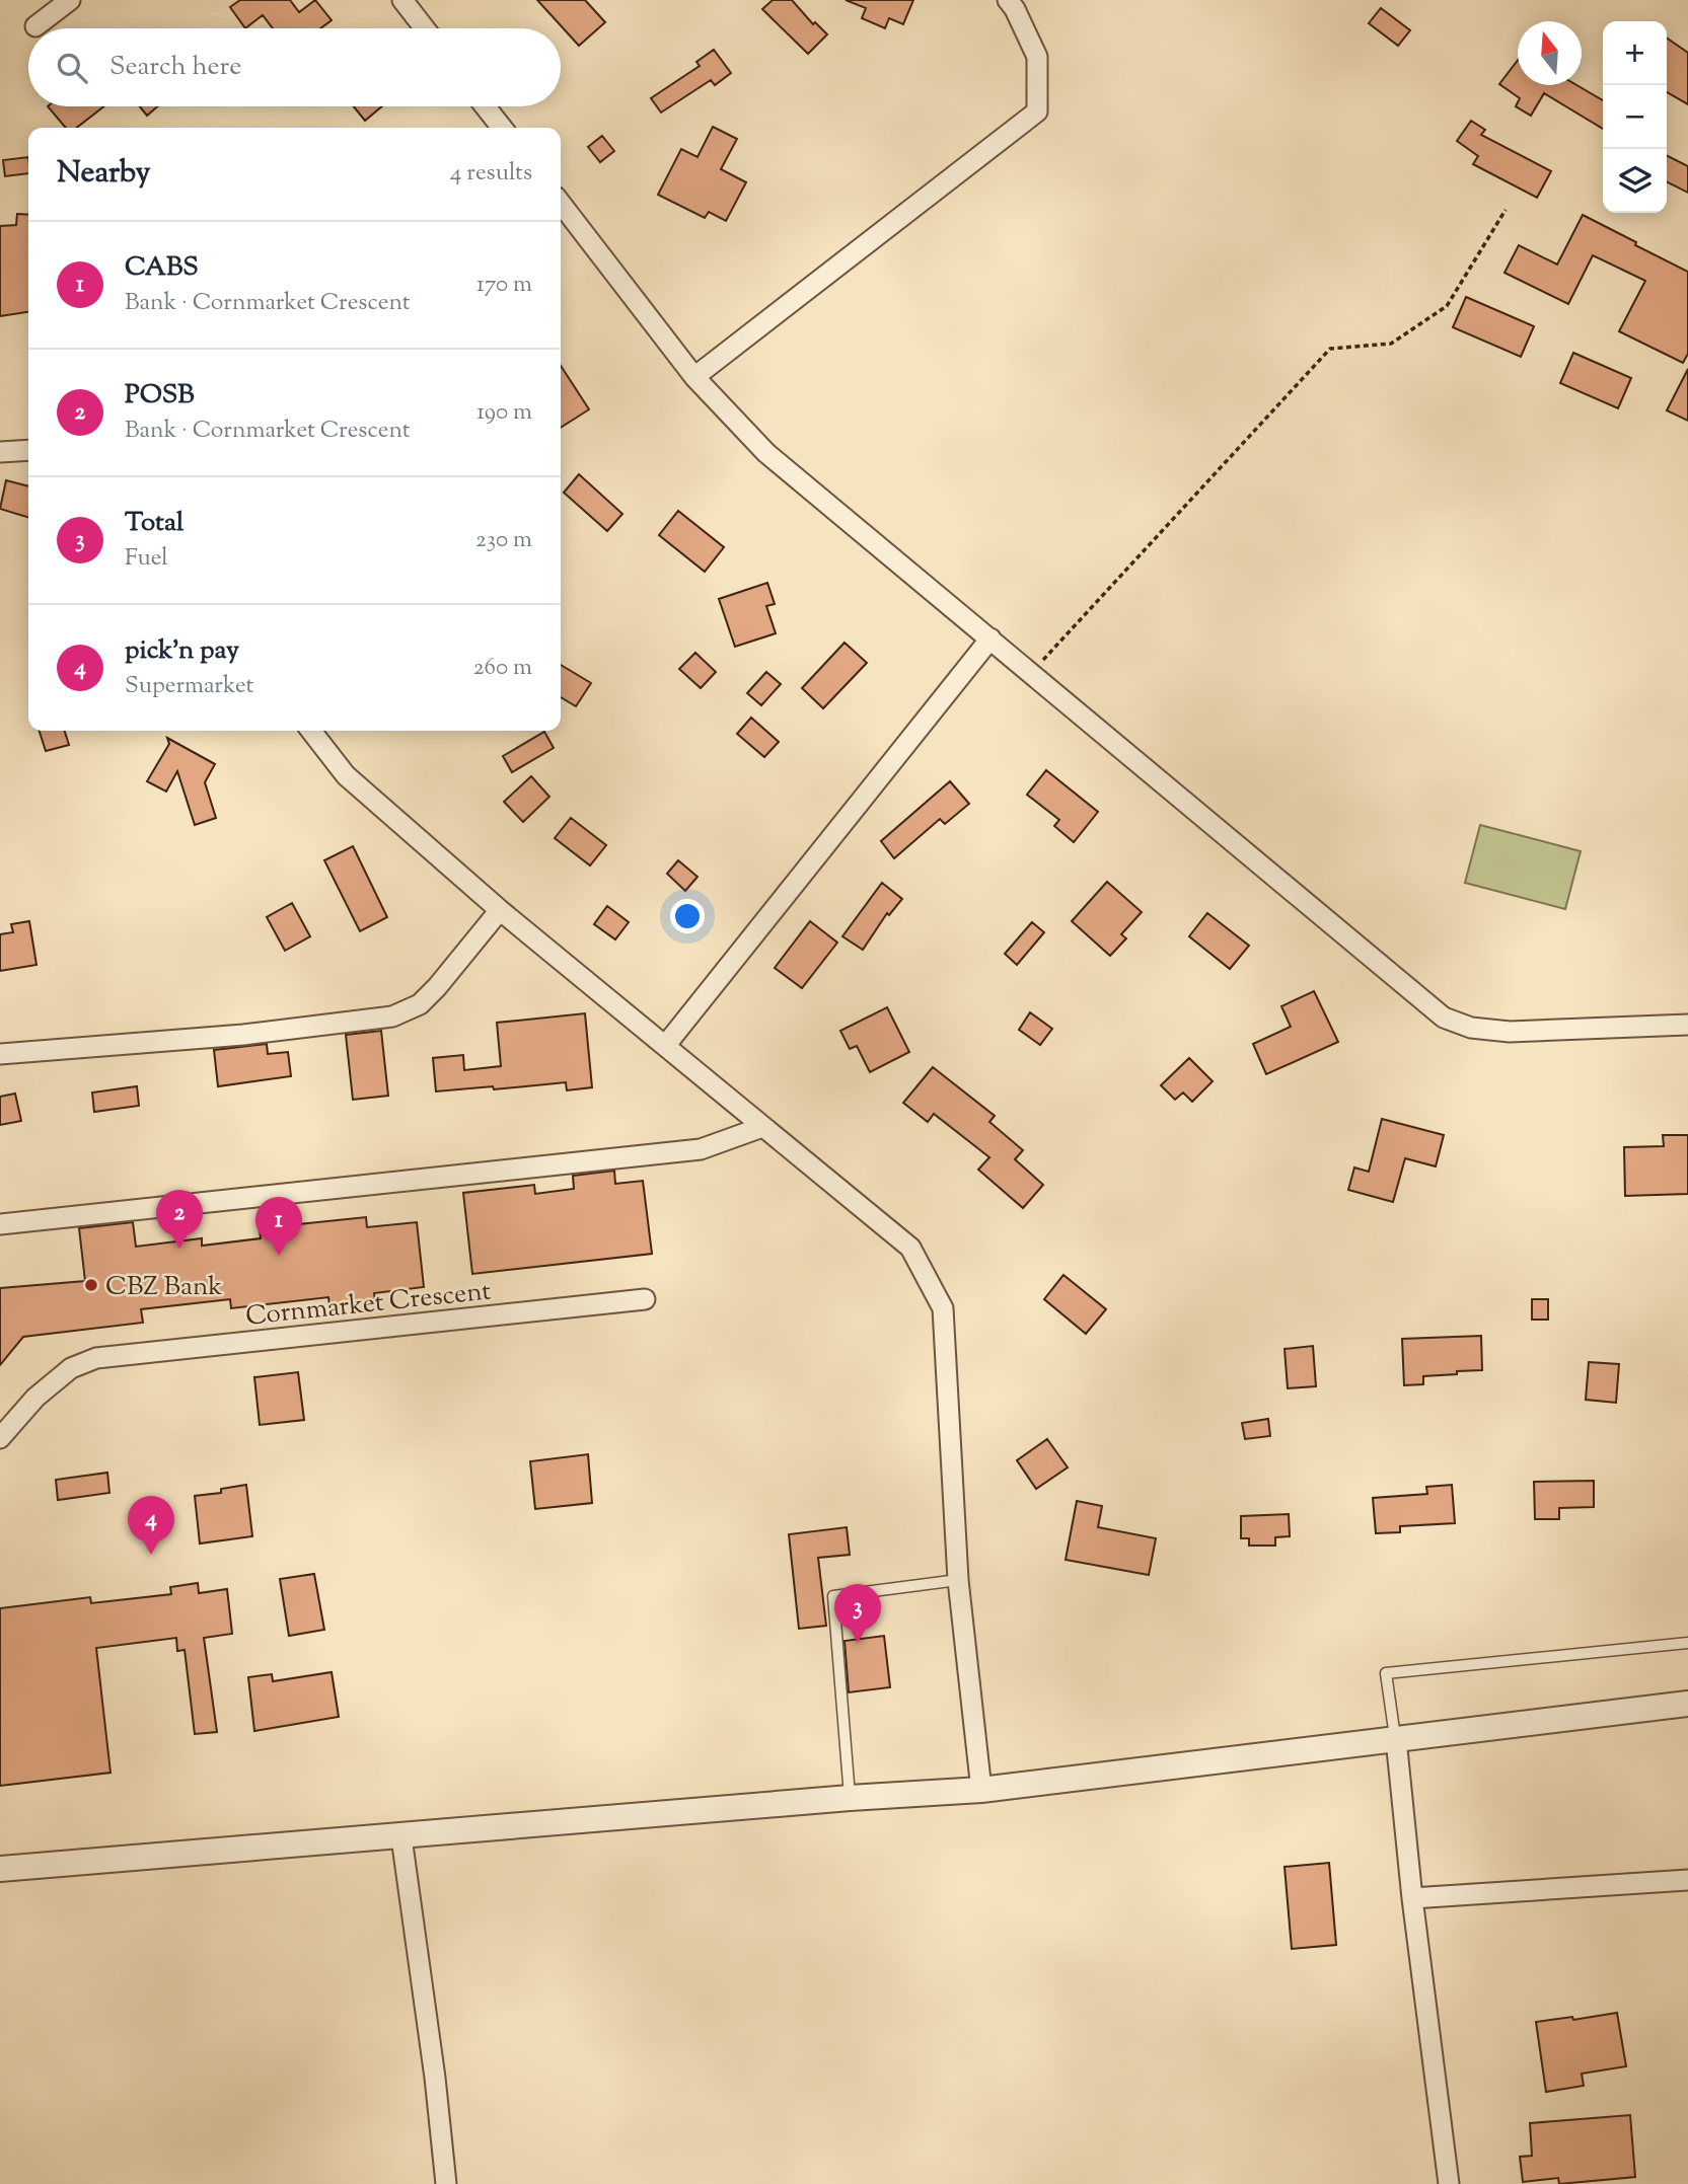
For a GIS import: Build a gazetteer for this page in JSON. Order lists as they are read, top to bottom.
{
  "streets": {
    "street": ["Cornmarket Crescent"]
  },
  "places": ["CBZ Bank"],
  "north": "top",
  "page": {
    "map_buttons": ["+", "−"],
    "search": "Search here",
    "heading": ["Nearby", "4 results"],
    "list": [
      {
        "mark": "1",
        "name": "CABS",
        "note": "Bank · Cornmarket Crescent",
        "value": "170 m"
      },
      {
        "mark": "2",
        "name": "POSB",
        "note": "Bank · Cornmarket Crescent",
        "value": "190 m"
      },
      {
        "mark": "3",
        "name": "Total",
        "note": "Fuel",
        "value": "230 m"
      },
      {
        "mark": "4",
        "name": "pick'n pay",
        "note": "Supermarket",
        "value": "260 m"
      }
    ],
    "pins": [
      "2",
      "1",
      "4",
      "3"
    ]
  }
}
